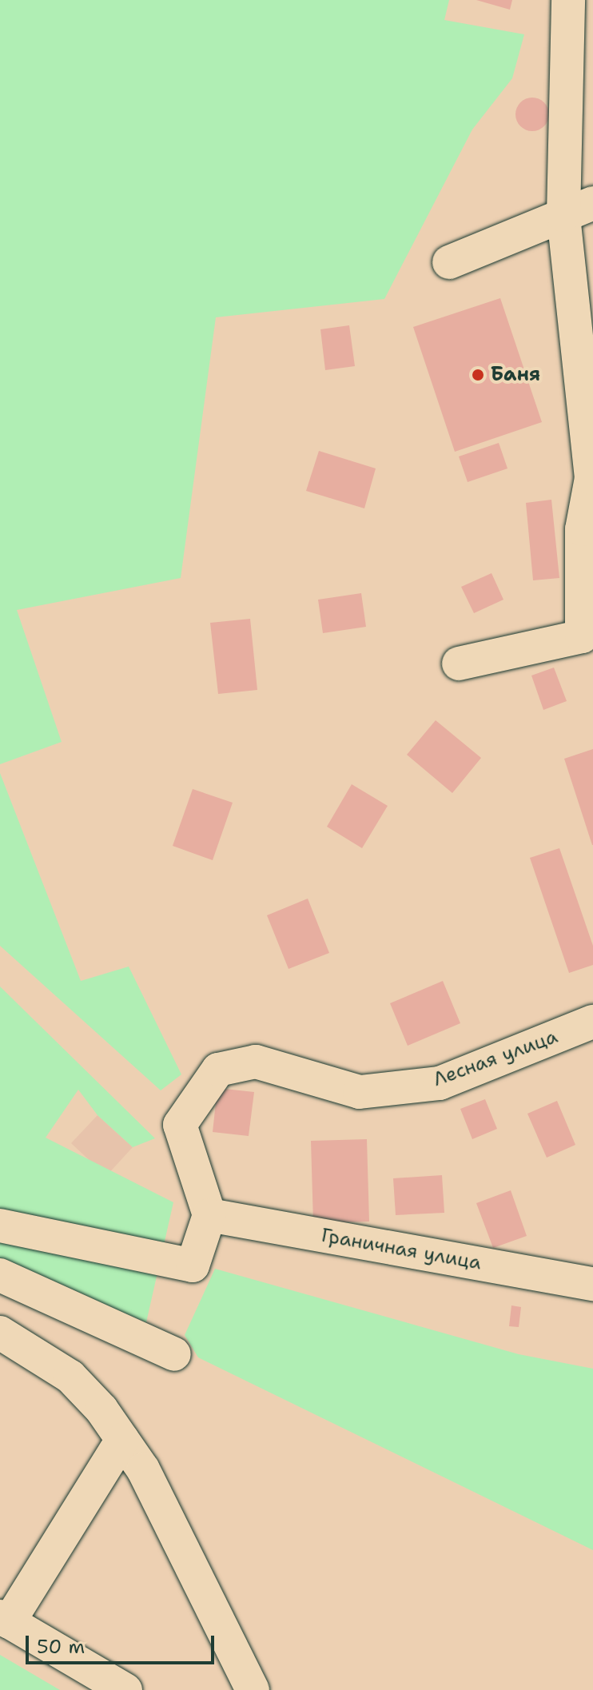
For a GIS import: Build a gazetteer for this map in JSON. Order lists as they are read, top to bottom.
{
  "streets": {
    "street": ["Лесная улица", "Граничная улица"]
  },
  "crossings": [
    ["Лесная улица", "Граничная улица"]
  ],
  "places": ["Баня"],
  "scale_bar": "50 m"
}
